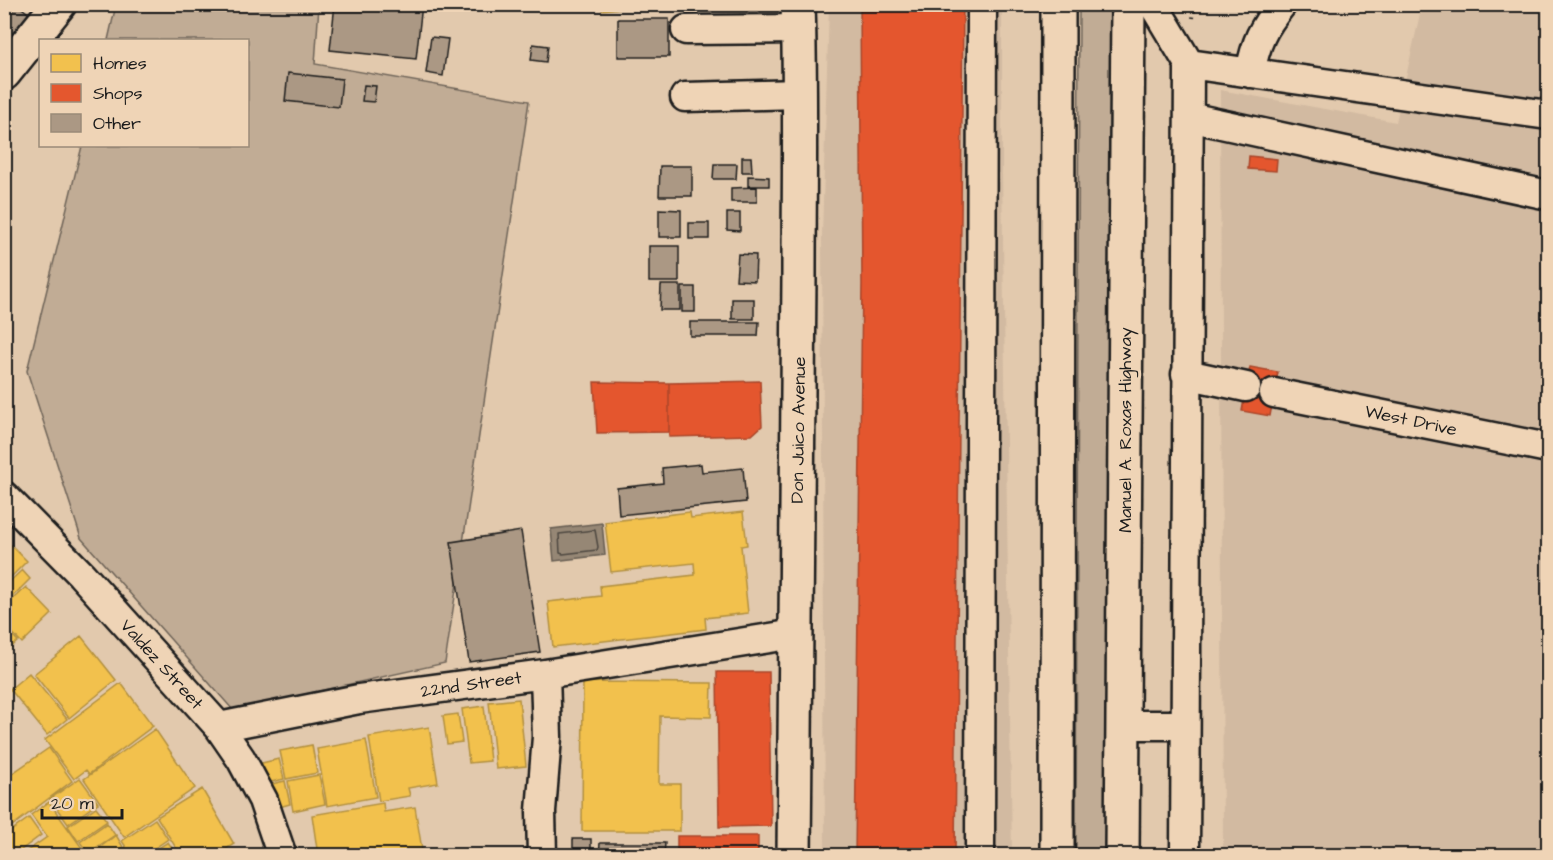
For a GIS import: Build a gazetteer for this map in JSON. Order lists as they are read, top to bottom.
{
  "streets": {
    "main road": ["Don Juico Avenue", "Manuel A. Roxas Highway"],
    "street": ["West Drive", "Valdez Street", "22nd Street"]
  },
  "crossings": [
    ["Valdez Street", "22nd Street"]
  ],
  "legend": ["Homes", "Shops", "Other"],
  "scale_bar": "20 m"
}
